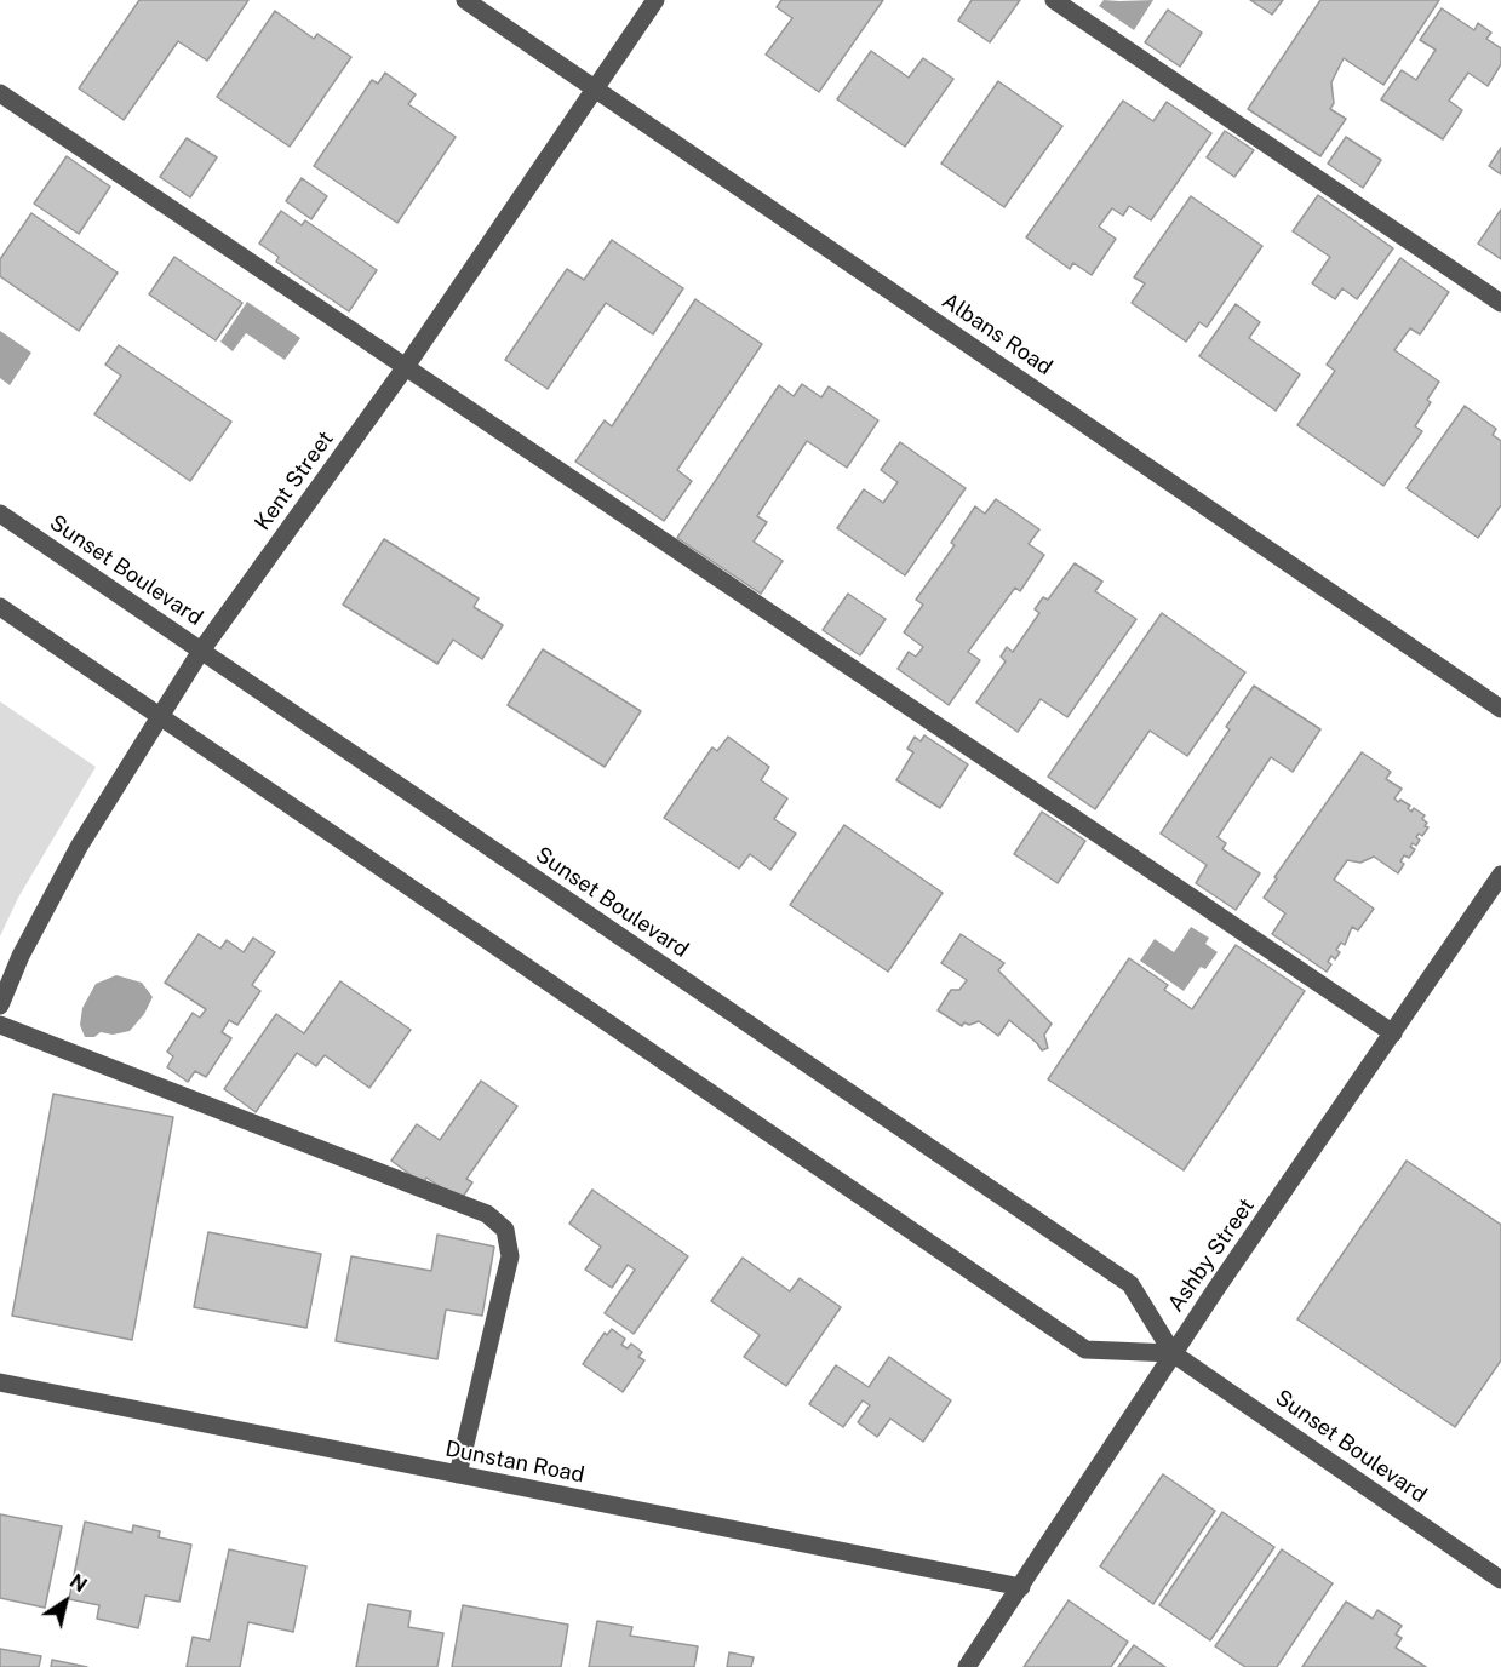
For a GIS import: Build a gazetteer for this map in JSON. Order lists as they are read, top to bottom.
{
  "streets": {
    "street": [
      "Albans Road",
      "Kent Street",
      "Sunset Boulevard",
      "Ashby Street",
      "Dunstan Road"
    ]
  },
  "crossings": [
    ["Albans Road", "Kent Street"],
    ["Kent Street", "Sunset Boulevard"],
    ["Sunset Boulevard", "Ashby Street"],
    ["Ashby Street", "Dunstan Road"]
  ],
  "north": "top right"
}
